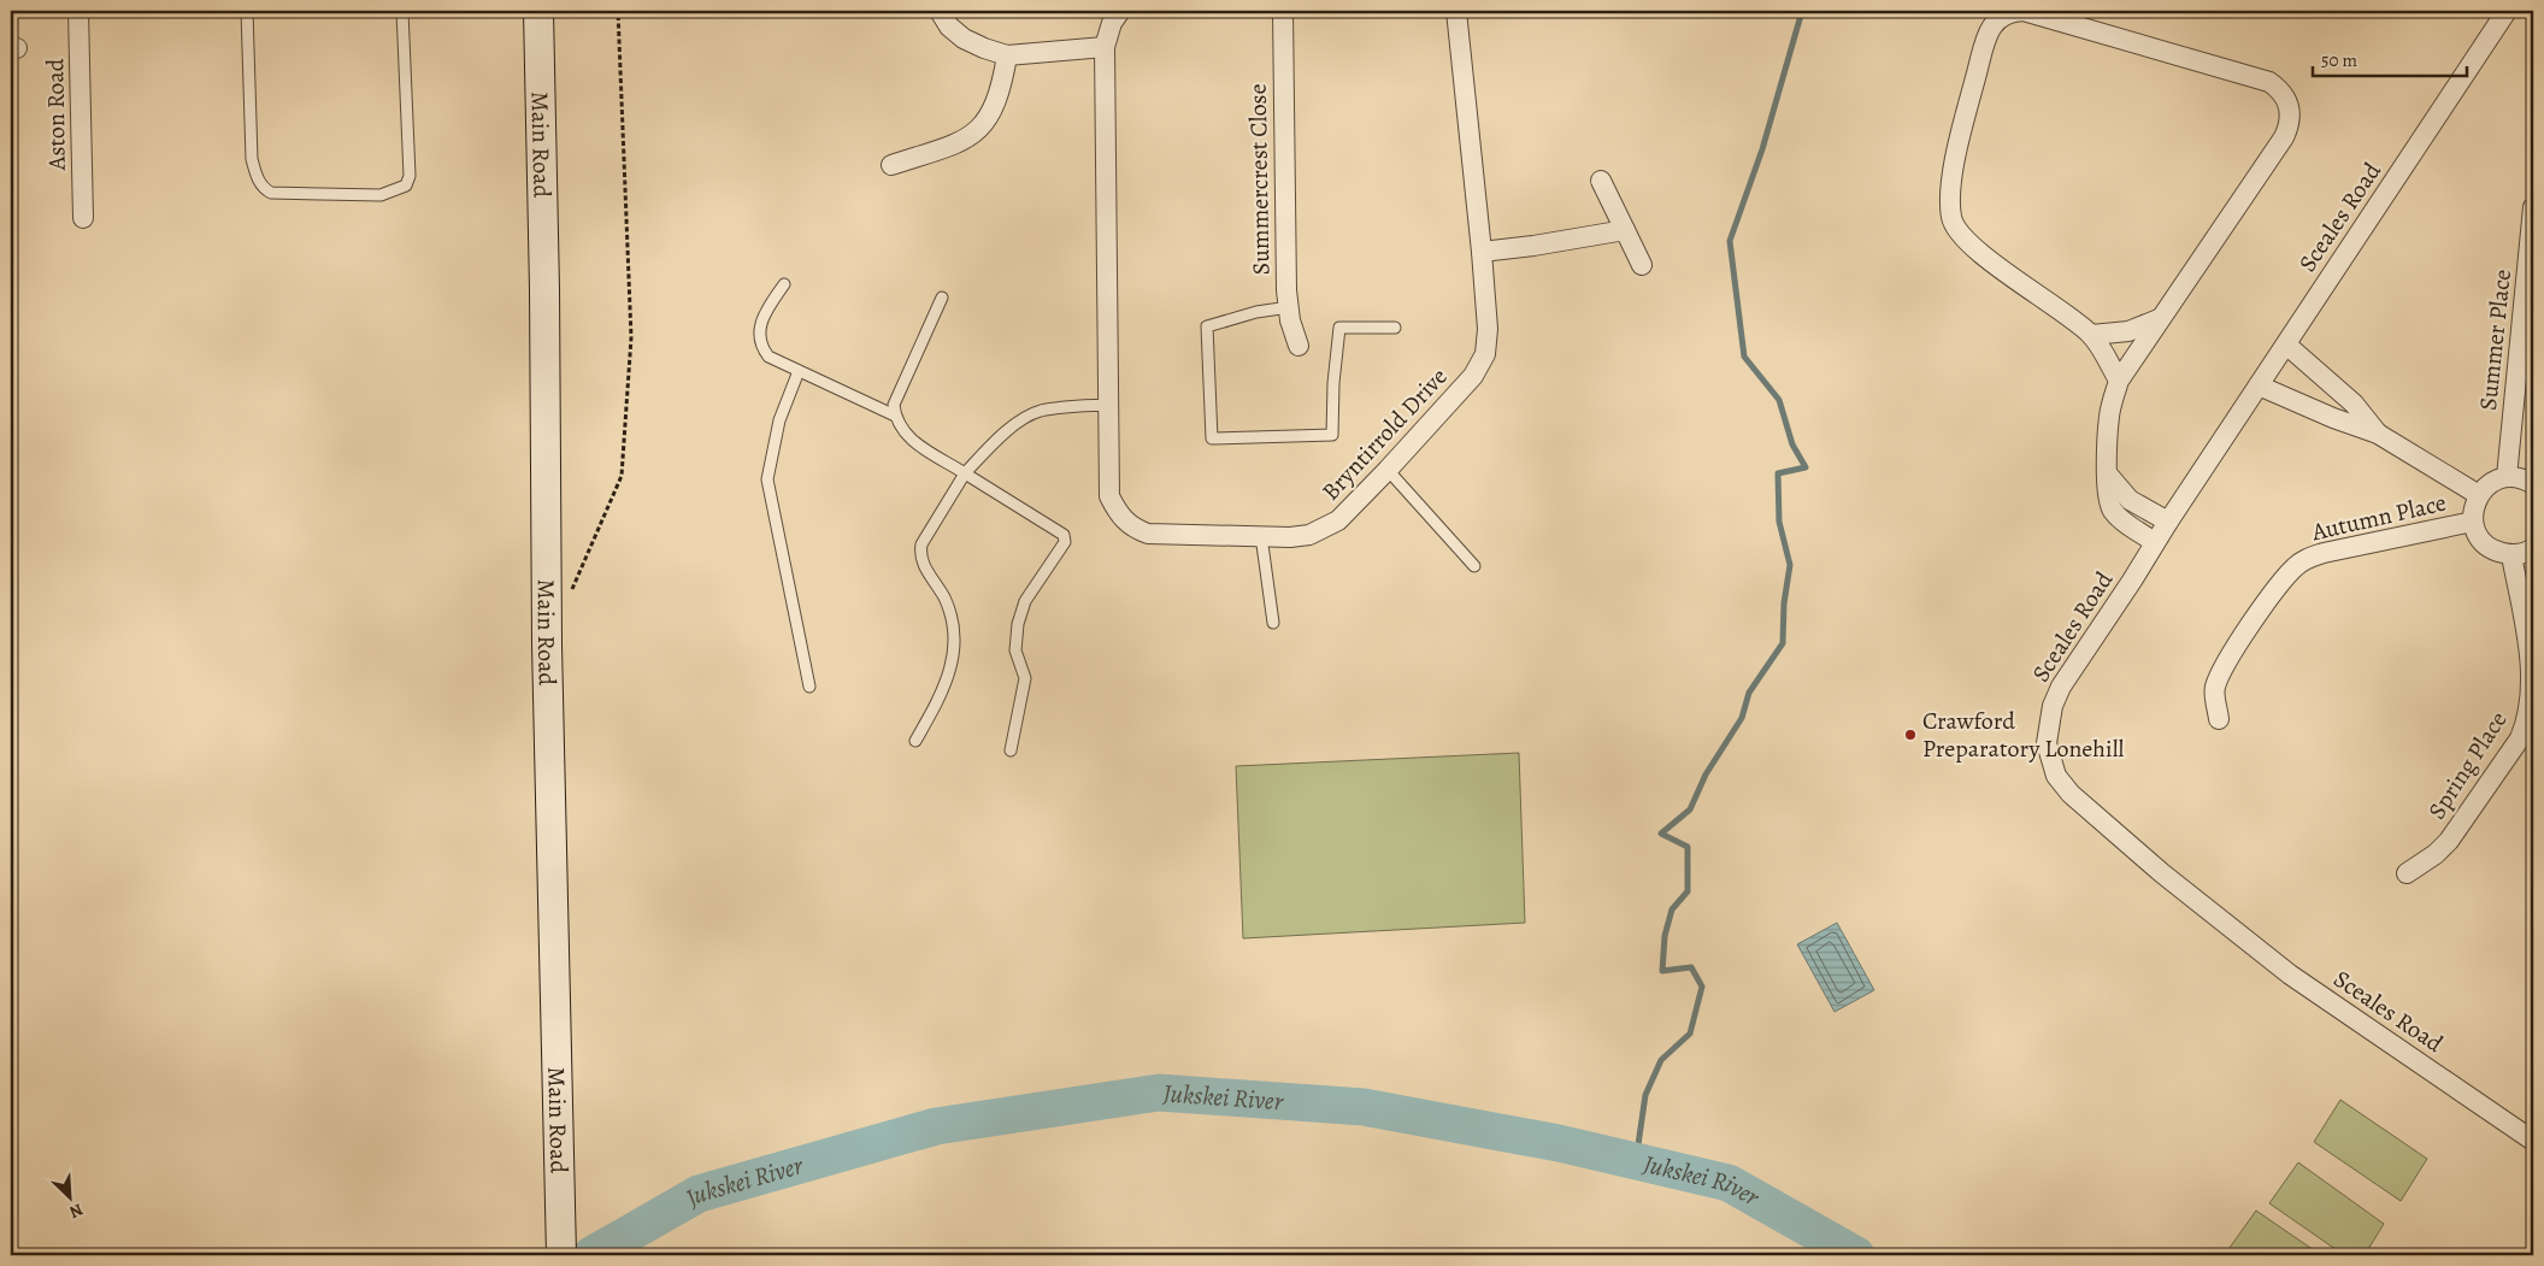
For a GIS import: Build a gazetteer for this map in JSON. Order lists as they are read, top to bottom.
{
  "streets": {
    "main road": ["Main Road"],
    "street": [
      "Aston Road",
      "Summercrest Close",
      "Sceales Road",
      "Summer Place",
      "Bryntirrold Drive",
      "Autumn Place",
      "Spring Place"
    ]
  },
  "water": ["Jukskei River"],
  "places": ["Crawford Preparatory Lonehill"],
  "scale_bar": "50 m",
  "north": "bottom right"
}
